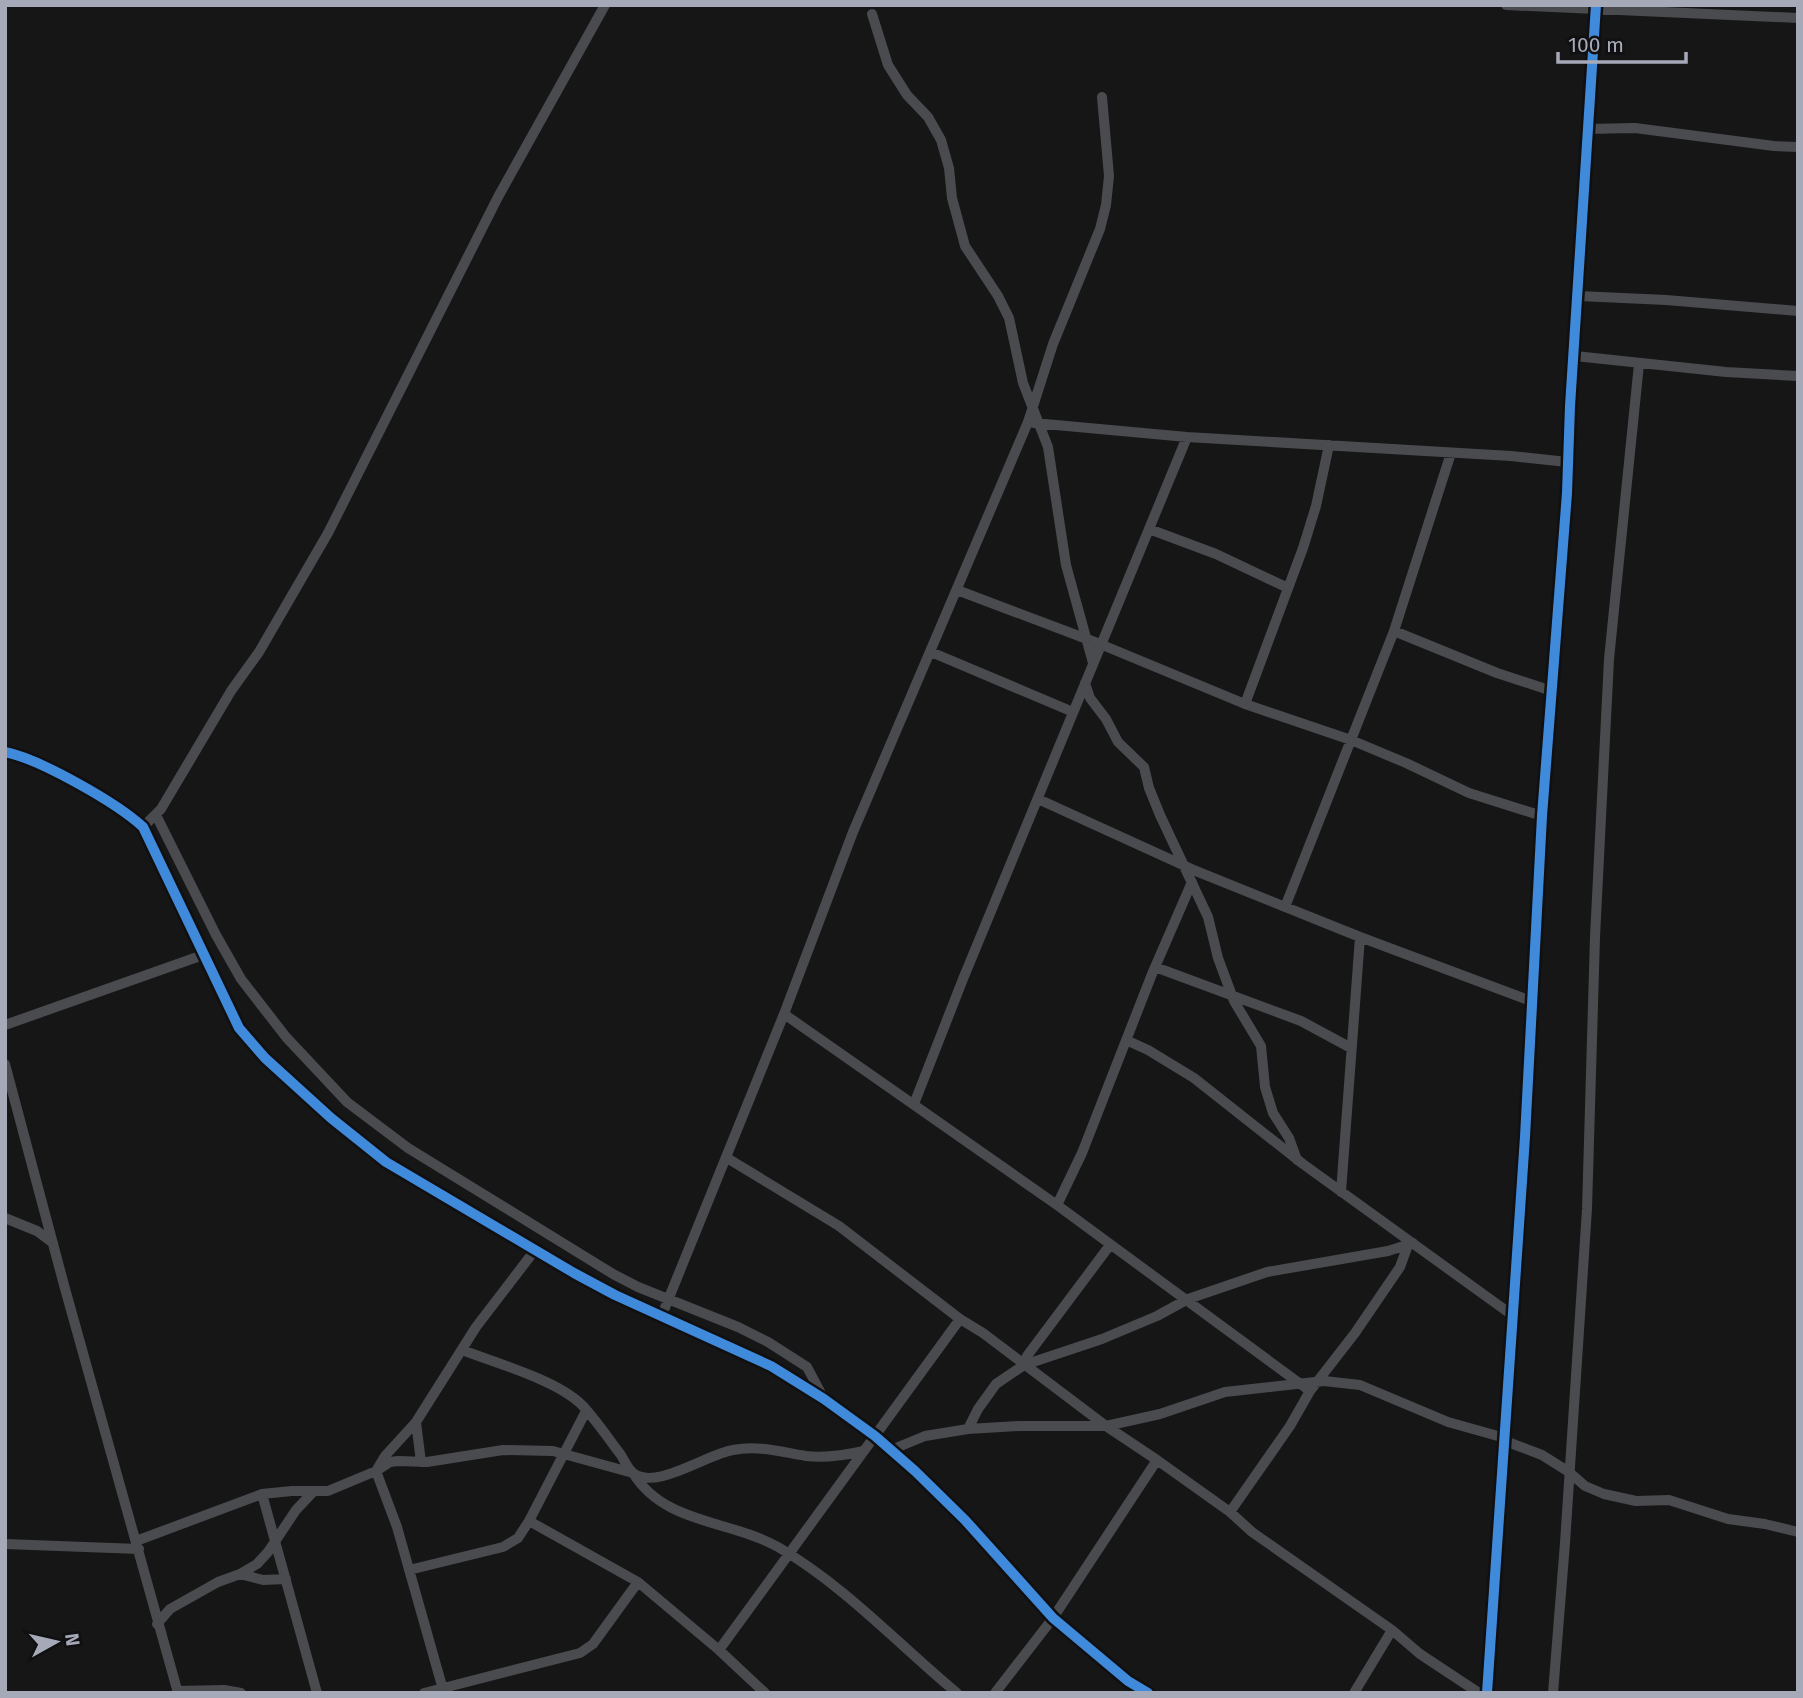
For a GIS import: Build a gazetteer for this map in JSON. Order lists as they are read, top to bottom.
{
  "scale_bar": "100 m",
  "north": "right"
}
